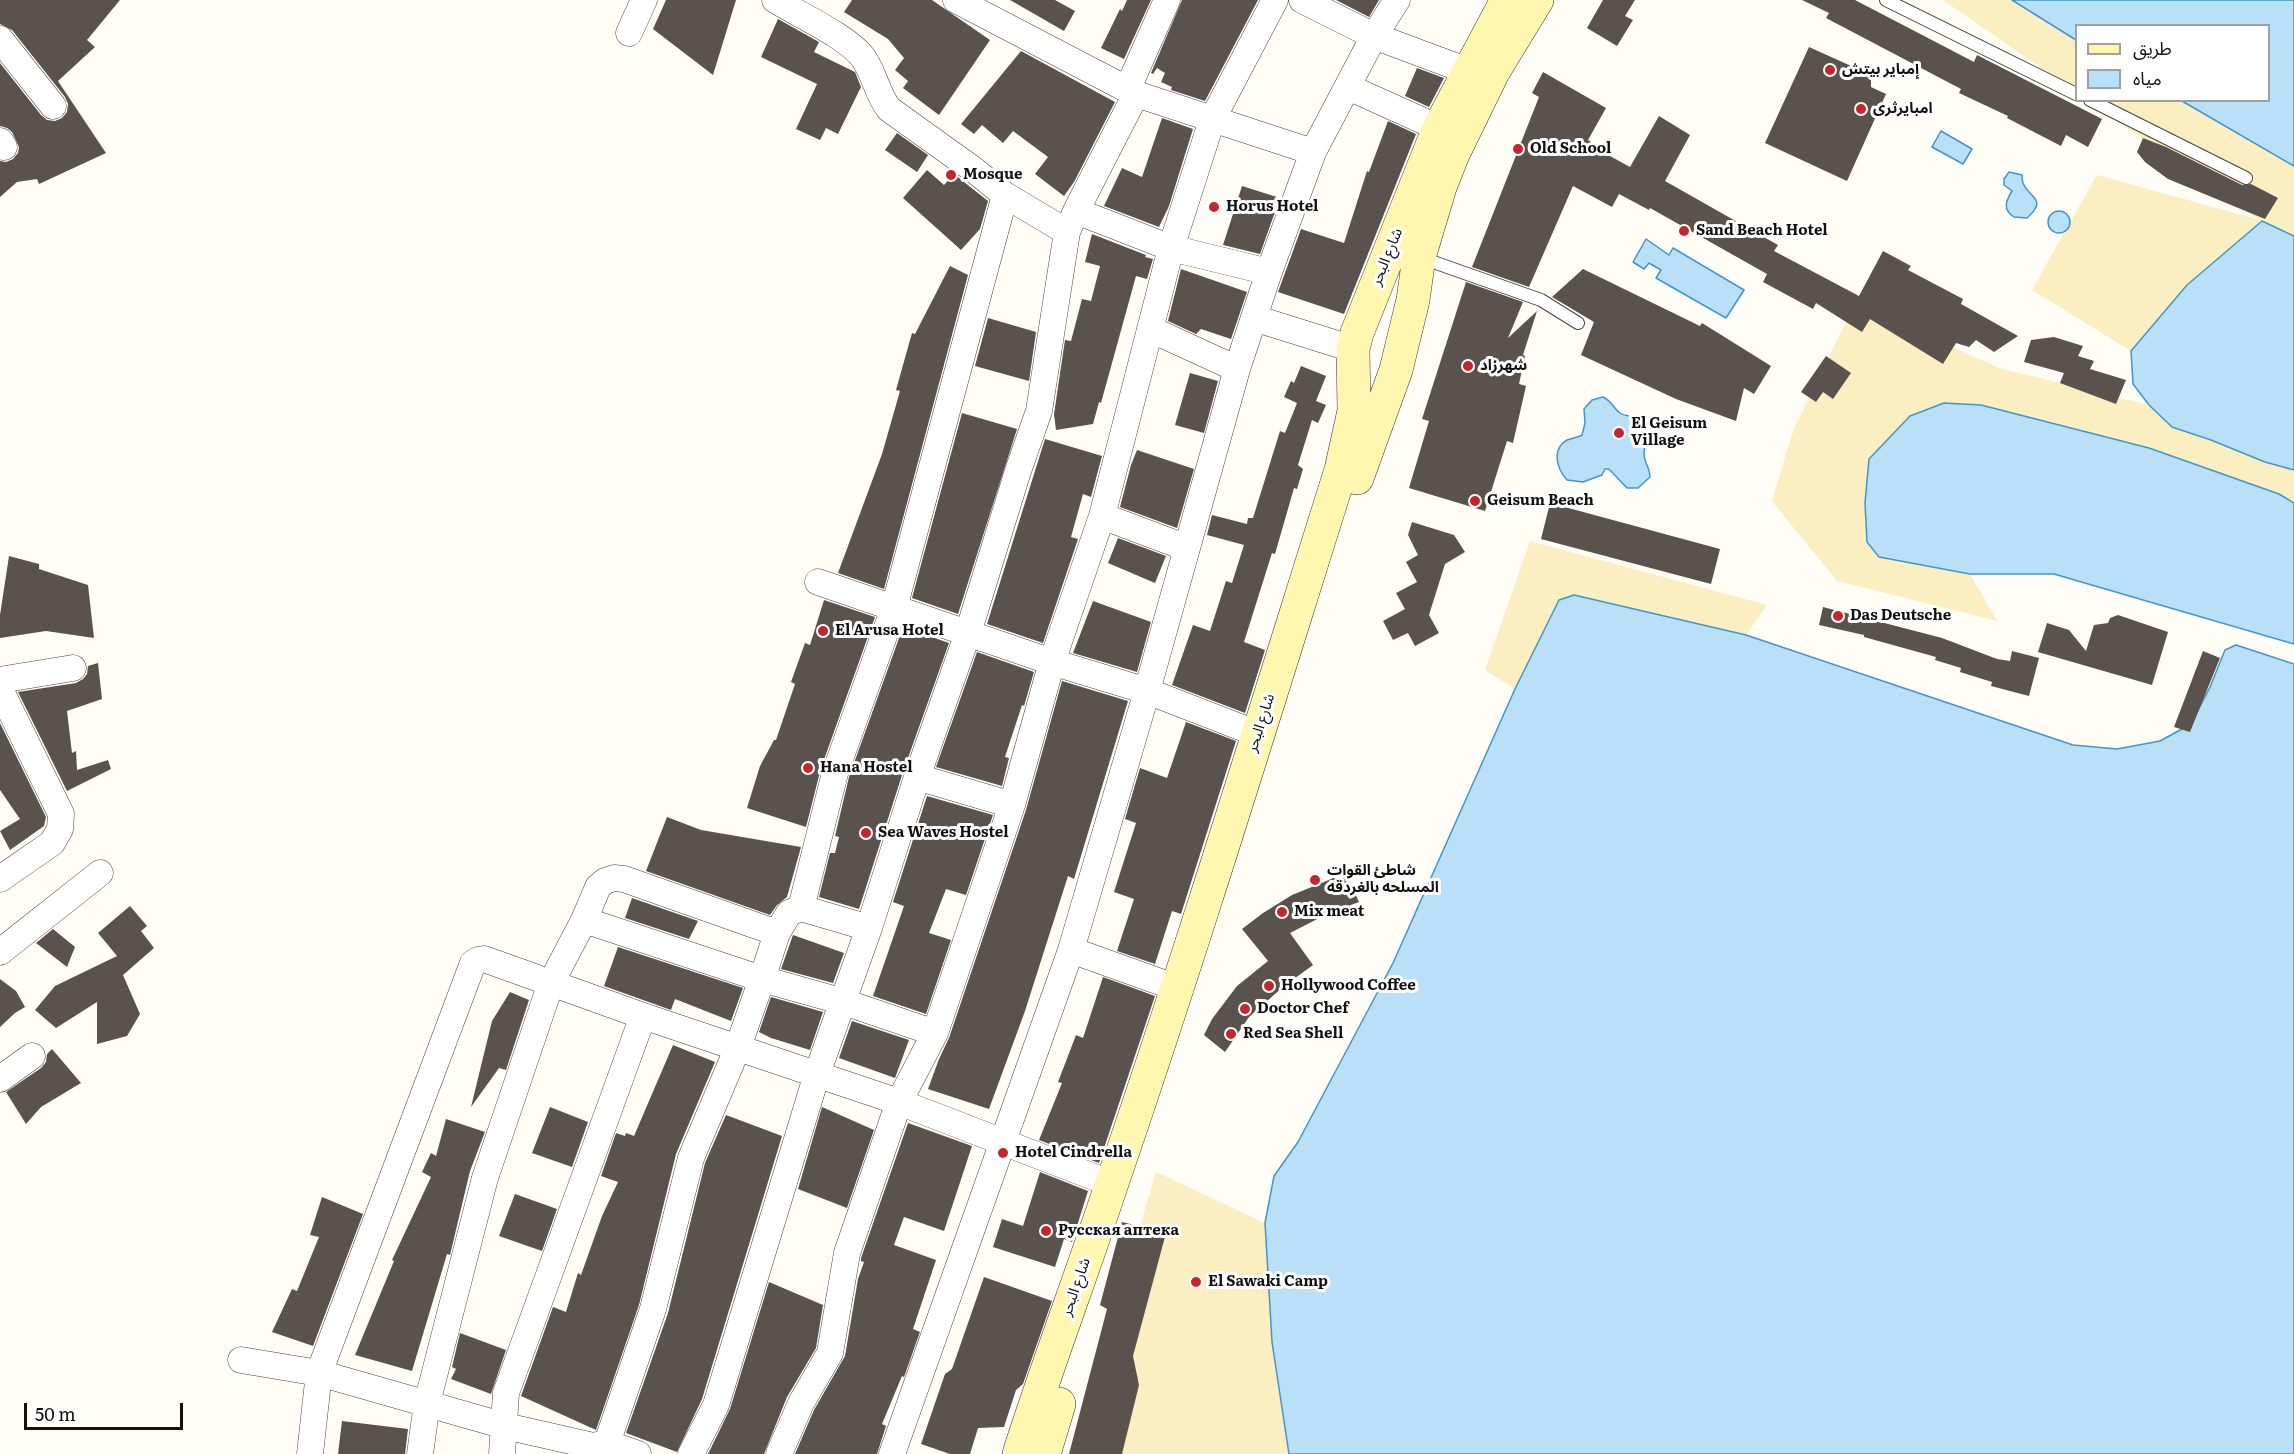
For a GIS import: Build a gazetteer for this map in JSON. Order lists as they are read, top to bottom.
{
  "streets": {
    "main road": ["شارع البحر"]
  },
  "places": [
    "إمباير بيتش",
    "امبايرثرى",
    "Old School",
    "Mosque",
    "Horus Hotel",
    "Sand Beach Hotel",
    "شهرزاد",
    "El Geisum Village",
    "Geisum Beach",
    "Das Deutsche",
    "El Arusa Hotel",
    "Hana Hostel",
    "Sea Waves Hostel",
    "شاطئ القوات المسلحه بالغردقه",
    "Mix meat",
    "Hollywood Coffee",
    "Doctor Chef",
    "Red Sea Shell",
    "Hotel Cindrella",
    "Русская аптека",
    "El Sawaki Camp"
  ],
  "legend": ["طريق", "مياه"],
  "scale_bar": "50 m"
}
